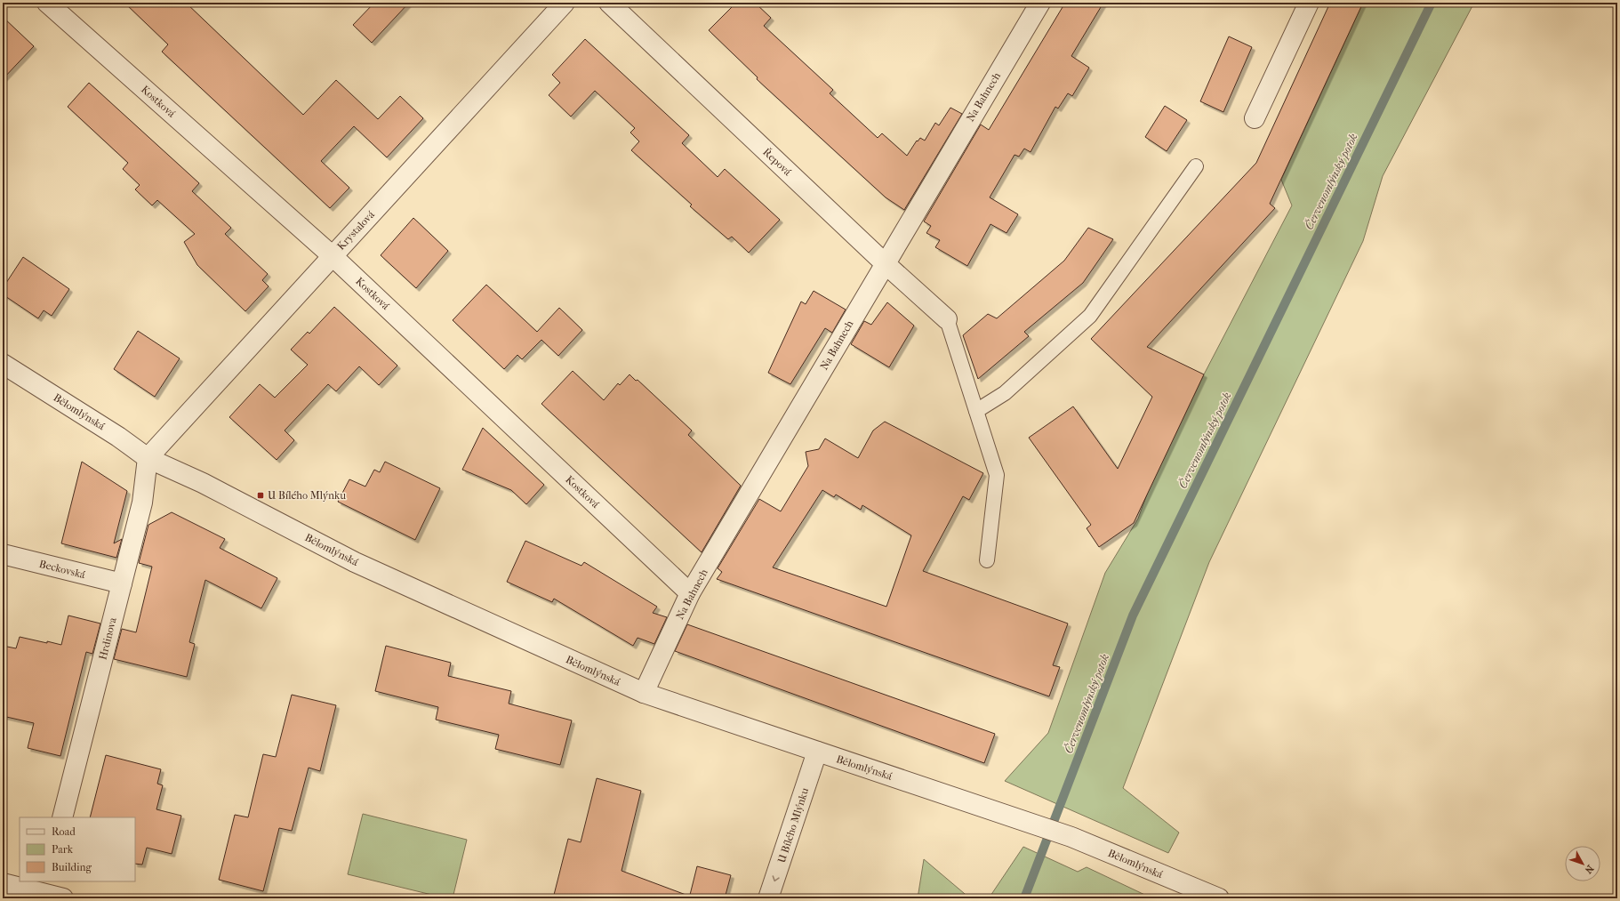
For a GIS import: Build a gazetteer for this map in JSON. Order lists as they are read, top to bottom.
{
  "streets": {
    "street": [
      "Na Bahnech",
      "Kostková",
      "Řepová",
      "Krystalová",
      "Bělomlýnská",
      "Beckovská",
      "Hrdinova",
      "U Bílého Mlýnku"
    ]
  },
  "crossings": [
    ["Na Bahnech", "Kostková"],
    ["Na Bahnech", "Řepová"],
    ["Na Bahnech", "Bělomlýnská"],
    ["Kostková", "Krystalová"],
    ["Krystalová", "Bělomlýnská"],
    ["Krystalová", "Hrdinova"],
    ["Bělomlýnská", "Hrdinova"],
    ["Bělomlýnská", "U Bílého Mlýnku"],
    ["Beckovská", "Hrdinova"]
  ],
  "one_way": ["U Bílého Mlýnku"],
  "water": ["Červenomlýnský potok"],
  "places": {
    "transit": ["U Bílého Mlýnku"]
  },
  "legend": ["Road", "Park", "Building"],
  "north": "bottom right"
}
